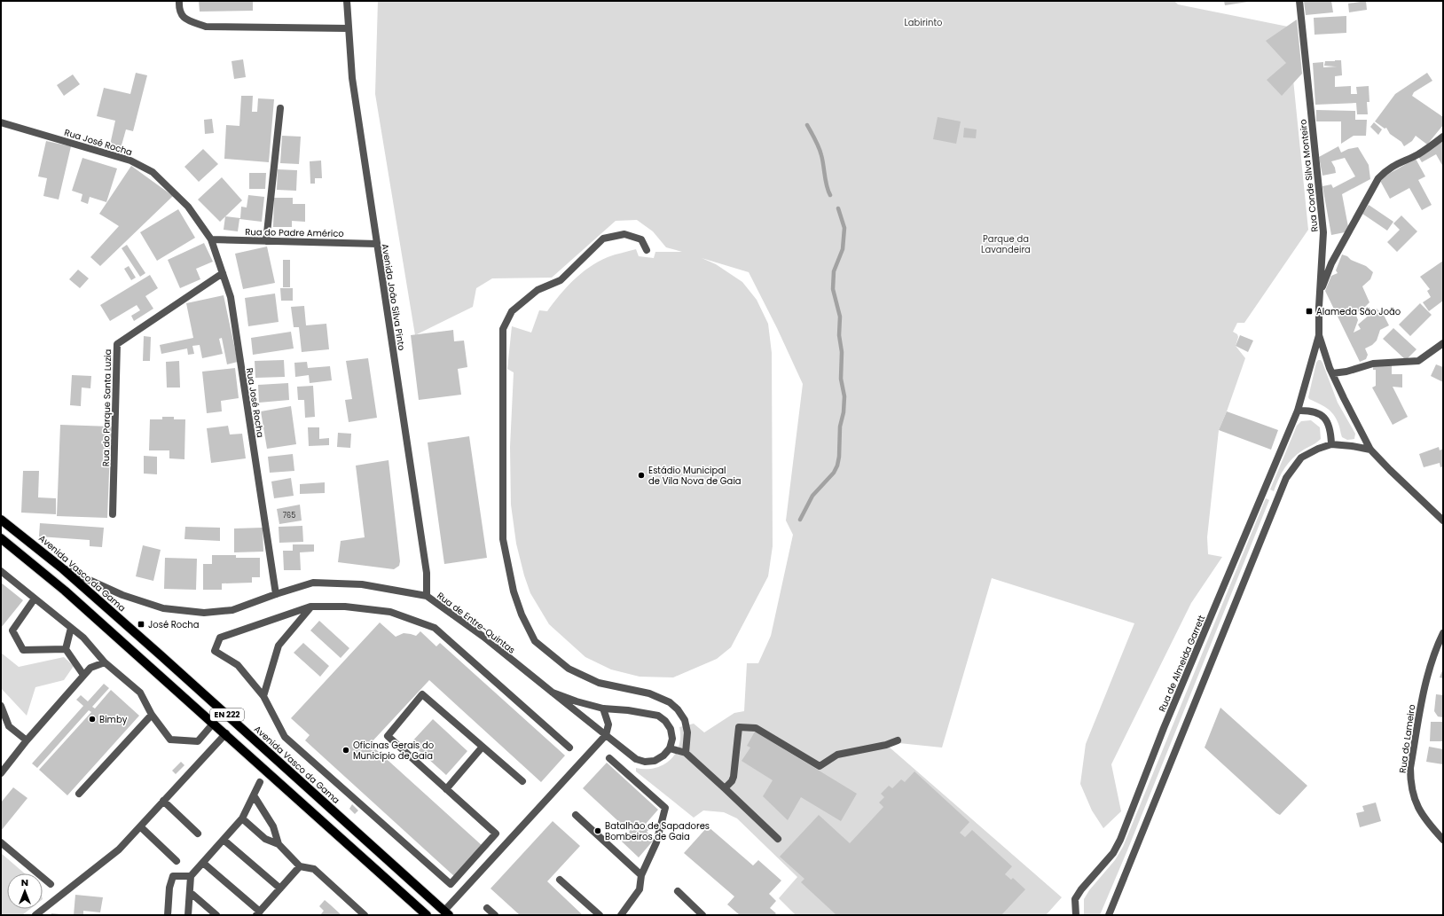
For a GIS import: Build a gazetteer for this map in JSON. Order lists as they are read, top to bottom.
{
  "streets": {
    "main road": ["Avenida Vasco da Gama", "EN 222"],
    "street": [
      "Rua José Rocha",
      "Rua Conde Silva Monteiro",
      "Rua do Padre Américo",
      "Avenida João Silva Pinto",
      "Rua do Parque Santa Luzia",
      "Rua de Entre-Quintas",
      "Rua de Almeida Garrett",
      "Rua do Lameiro"
    ]
  },
  "crossings": [
    ["Rua José Rocha", "Rua do Padre Américo"],
    ["Rua José Rocha", "Rua do Parque Santa Luzia"],
    ["Rua José Rocha", "Rua de Entre-Quintas"],
    ["Rua Conde Silva Monteiro", "Rua de Almeida Garrett"],
    ["Rua do Padre Américo", "Avenida João Silva Pinto"],
    ["Avenida João Silva Pinto", "Rua de Entre-Quintas"]
  ],
  "parks": ["Labirinto", "Parque da Lavandeira"],
  "places": {
    "transit": ["Alameda São João", "José Rocha"],
    "other": [
      "Estádio Municipal de Vila Nova de Gaia",
      "Bimby",
      "Oficinas Gerais do Município de Gaia",
      "Batalhão de Sapadores Bombeiros de Gaia"
    ]
  },
  "house_numbers": ["765"],
  "north": "top"
}
